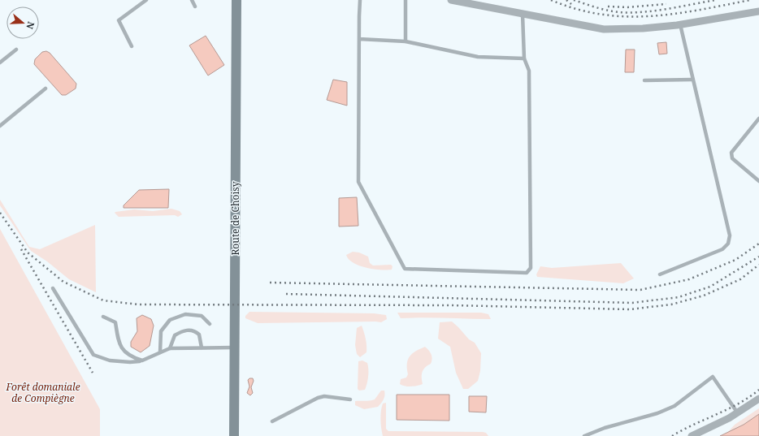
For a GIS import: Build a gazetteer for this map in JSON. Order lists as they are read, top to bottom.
{
  "streets": {
    "street": ["Route de Choisy"]
  },
  "parks": ["Forêt domaniale de Compiègne"],
  "north": "right"
}
